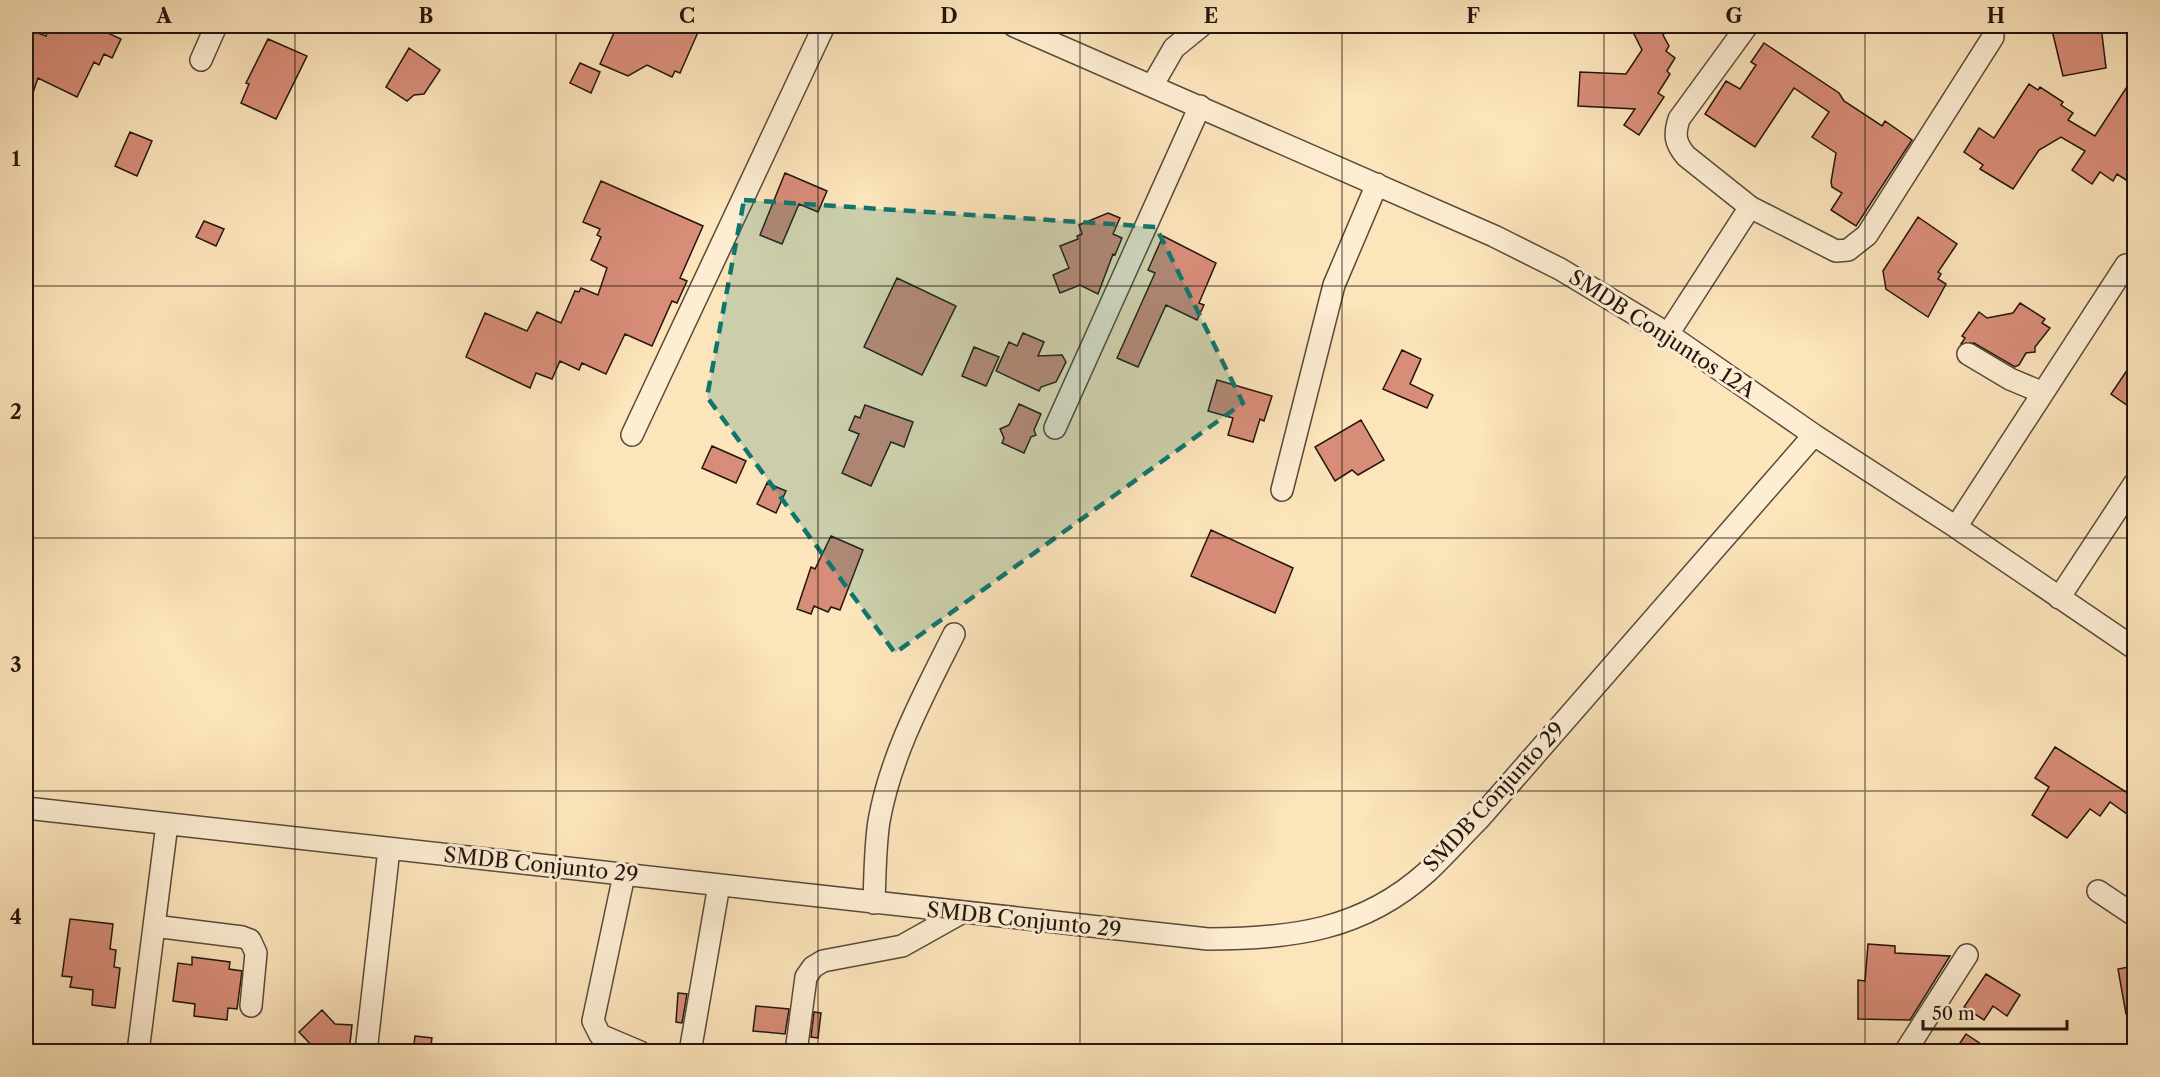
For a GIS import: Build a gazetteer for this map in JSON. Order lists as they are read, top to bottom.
{
  "streets": {
    "street": ["SMDB Conjuntos 12A", "SMDB Conjunto 29"]
  },
  "crossings": [
    ["SMDB Conjuntos 12A", "SMDB Conjunto 29"]
  ],
  "scale_bar": "50 m",
  "grid": {
    "columns": [
      "A",
      "B",
      "C",
      "D",
      "E",
      "F",
      "G",
      "H"
    ],
    "rows": [
      "1",
      "2",
      "3",
      "4"
    ]
  }
}
